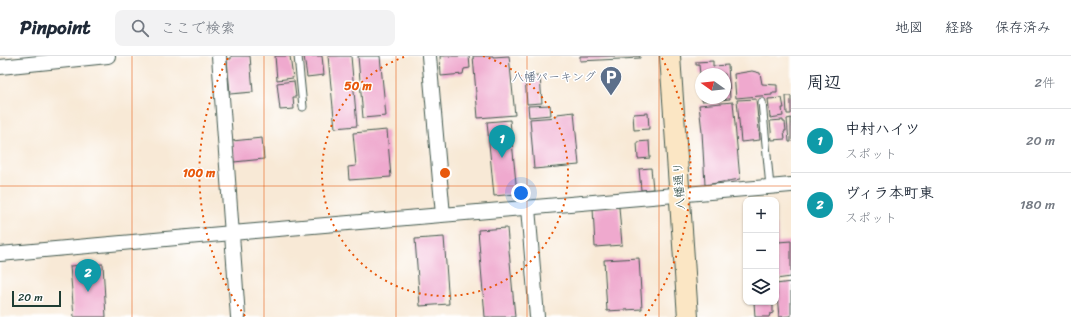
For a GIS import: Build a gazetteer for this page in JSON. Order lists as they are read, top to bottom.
{
  "streets": {
    "main road": ["八幡通り"]
  },
  "places": {
    "parking": ["八幡パーキング"]
  },
  "scale_bar": "20 m",
  "north": "left",
  "page": {
    "header": "Pinpoint",
    "search": "ここで検索",
    "nav": ["地図", "経路", "保存済み"],
    "heading": ["周辺", "2件"],
    "list": [
      {
        "mark": "1",
        "name": "中村ハイツ",
        "note": "スポット",
        "value": "20 m"
      },
      {
        "mark": "2",
        "name": "ヴィラ本町東",
        "note": "スポット",
        "value": "180 m"
      }
    ],
    "pins": ["1", "2"],
    "map_buttons": ["+", "−"],
    "scale": "20 m"
  },
  "rings": ["50 m", "100 m"]
}
